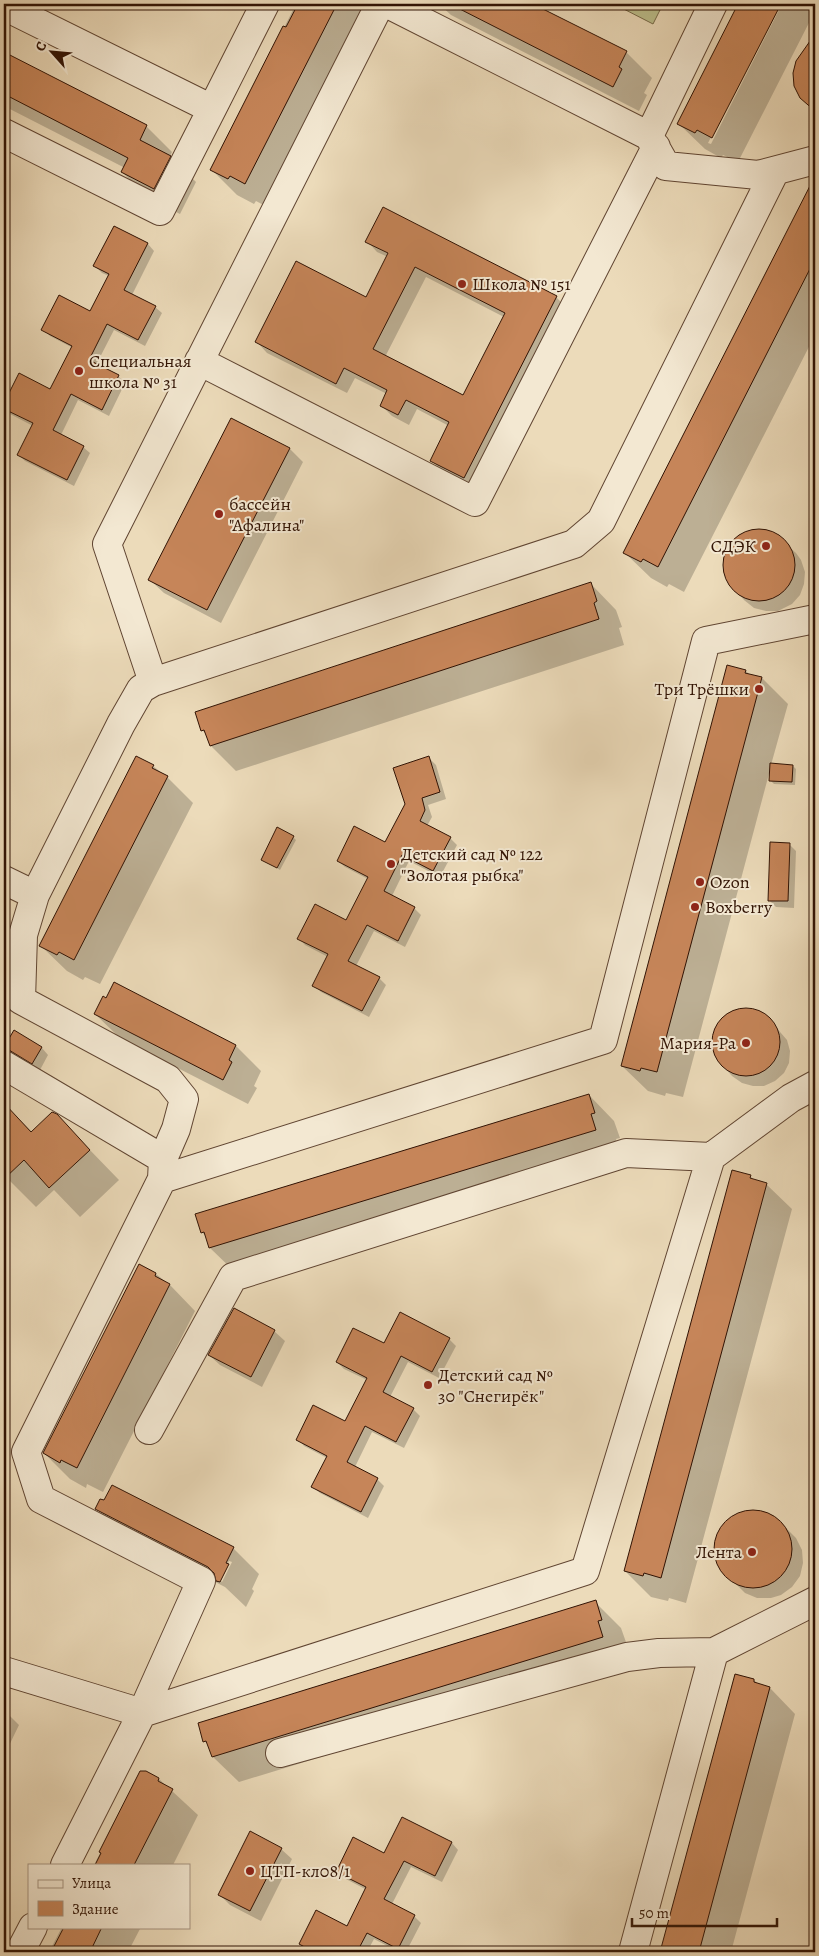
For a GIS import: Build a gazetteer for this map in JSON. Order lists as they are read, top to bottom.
{
  "places": [
    "Школа № 151",
    "Специальная школа № 31",
    "бассейн \"Афалина\"",
    "СДЭК",
    "Три Трёшки",
    "Детский сад № 122 \"Золотая рыбка\"",
    "Ozon",
    "Boxberry",
    "Мария-Ра",
    "Детский сад № 30 \"Снегирёк\"",
    "Лента",
    "ЦТП-кл08/1"
  ],
  "legend": ["Улица", "Здание"],
  "scale_bar": "50 m",
  "north": "top left"
}
